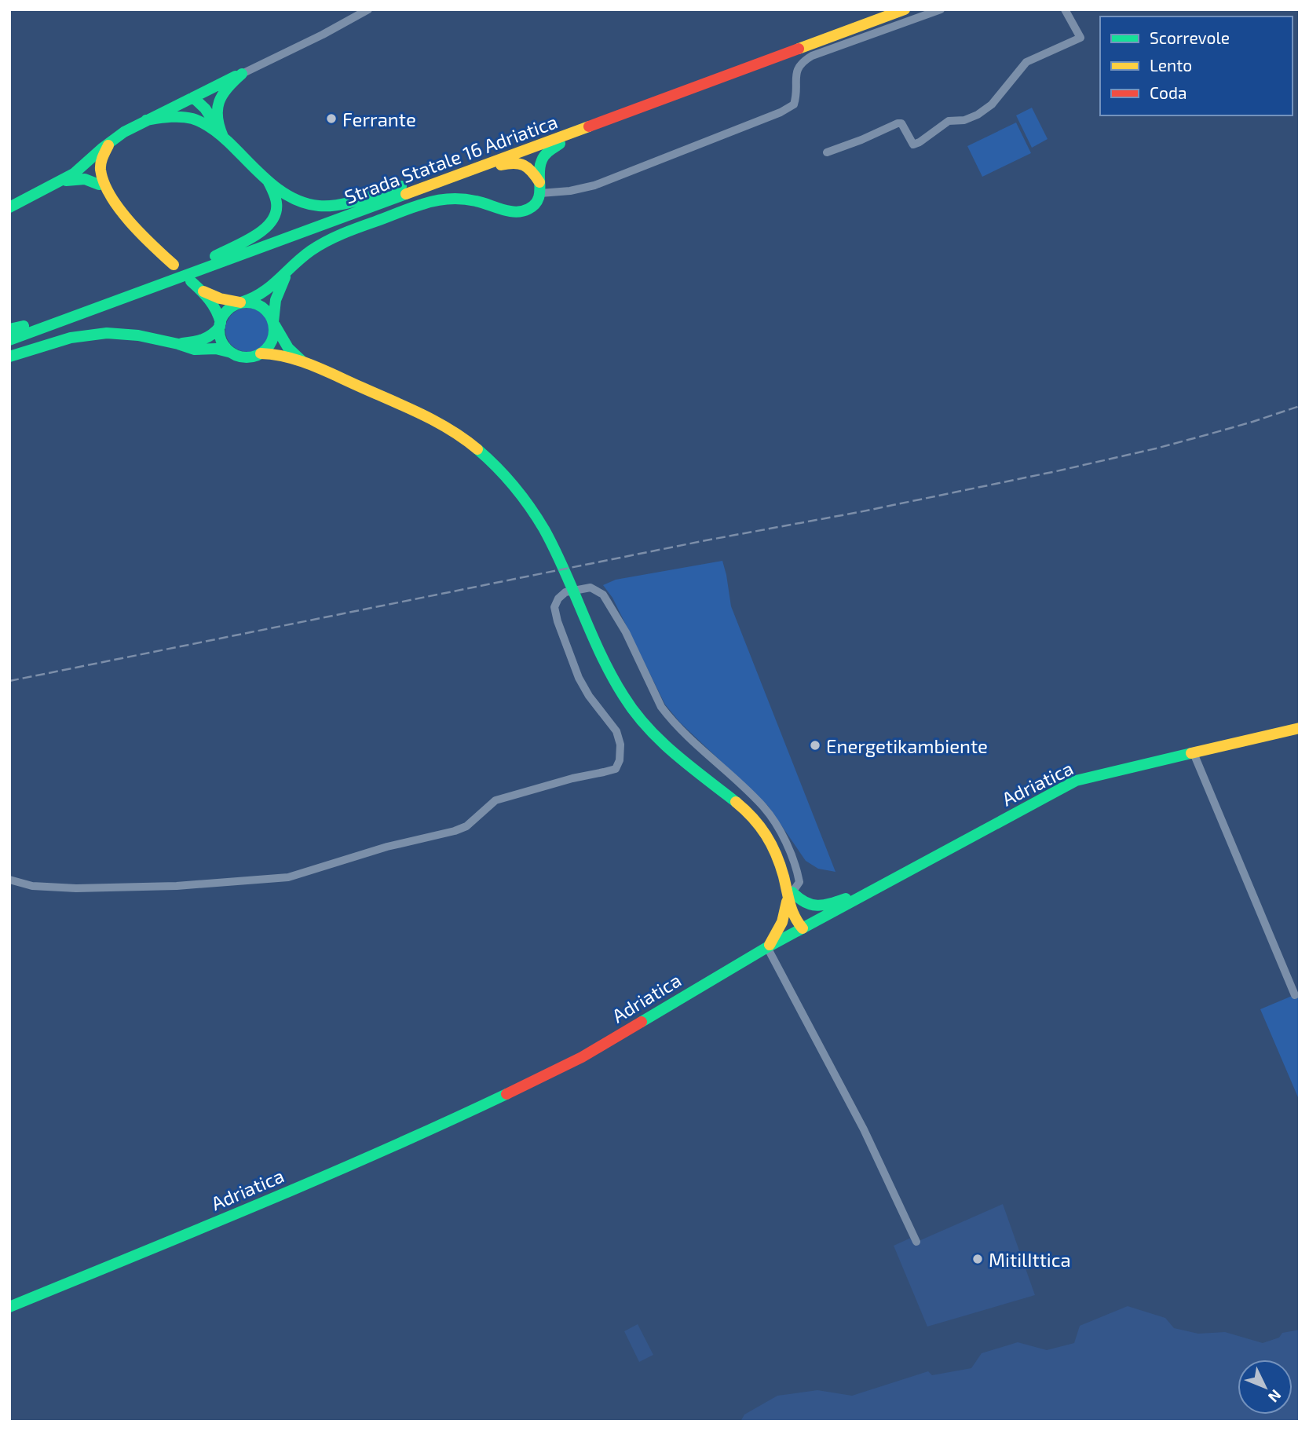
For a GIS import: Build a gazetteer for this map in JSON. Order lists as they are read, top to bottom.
{
  "streets": {
    "main road": ["Strada Statale 16 Adriatica", "Adriatica"]
  },
  "places": ["Ferrante", "Energetikambiente", "MitilIttica"],
  "legend": ["Scorrevole", "Lento", "Coda"],
  "north": "bottom right"
}
